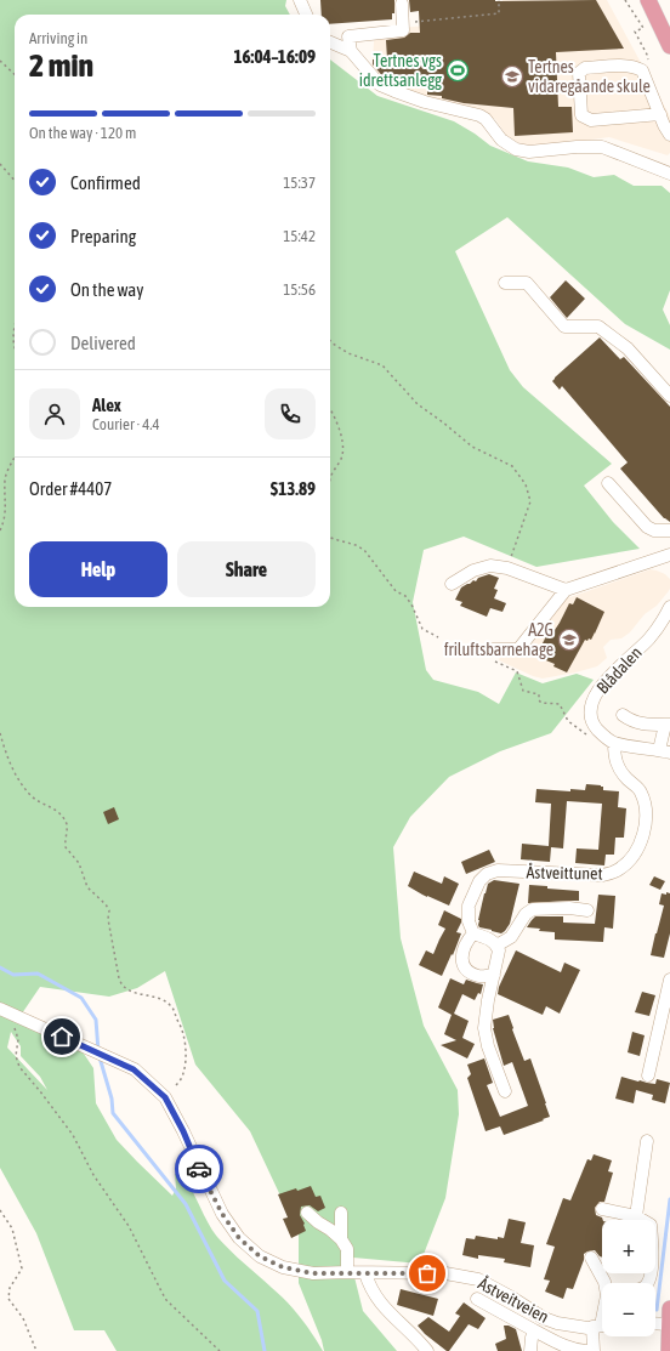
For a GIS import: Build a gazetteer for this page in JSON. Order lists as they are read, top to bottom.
{
  "streets": {
    "street": ["Blådalen", "Åstveittunet", "Åstveitveien"]
  },
  "places": {
    "sports": ["Tertnes vgs idrettsanlegg"],
    "school or university": ["Tertnes vidaregåande skule", "A2G friluftsbarnehage"]
  },
  "page": {
    "heading": ["2 min", "Arriving in", "16:04–16:09"],
    "panel": [
      "Alex",
      "Courier · 4.4",
      "Order #4407",
      "$13.89"
    ],
    "bar": "On the way · 120 m",
    "list": [
      ["Confirmed", "15:37"],
      ["Preparing", "15:42"],
      ["On the way", "15:56"],
      "Delivered"
    ],
    "buttons": ["Help", "Share"],
    "map_buttons": ["+", "−"]
  }
}
